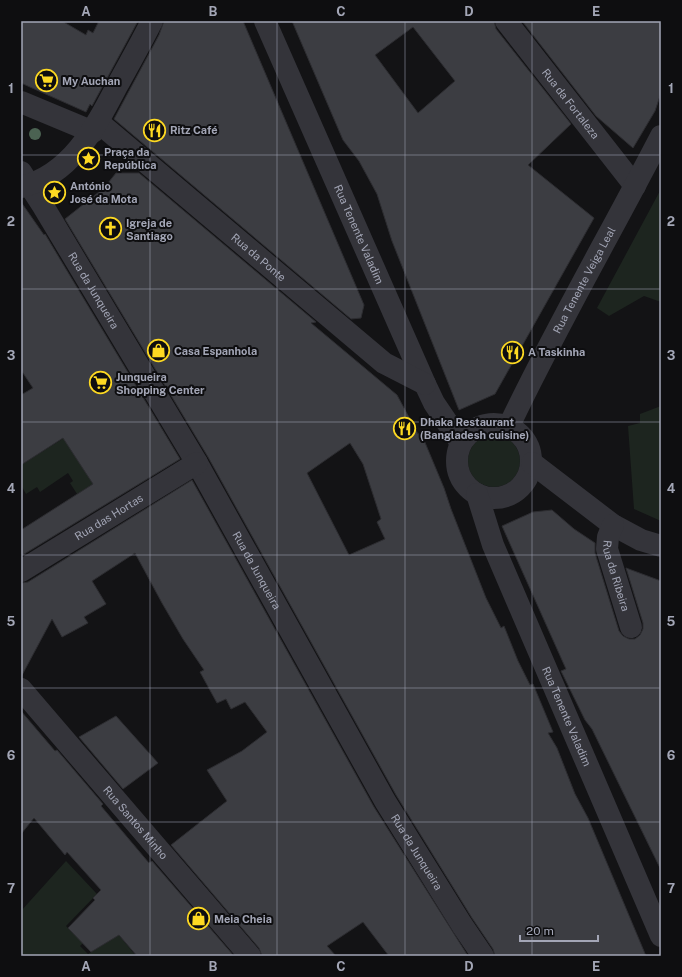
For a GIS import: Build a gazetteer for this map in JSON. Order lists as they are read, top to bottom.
{
  "streets": {
    "street": [
      "Rua da Fortaleza",
      "Rua Tenente Valadim",
      "Rua da Ponte",
      "Rua Tenente Veiga Leal",
      "Rua da Junqueira",
      "Rua das Hortas",
      "Rua da Ribeira",
      "Rua Santos Minho"
    ]
  },
  "crossings": [
    ["Rua da Fortaleza", "Rua Tenente Veiga Leal"],
    ["Rua Tenente Valadim", "Rua da Ponte"],
    ["Rua Tenente Valadim", "Rua Tenente Veiga Leal"],
    ["Rua Tenente Valadim", "Rua da Ribeira"],
    ["Rua Tenente Veiga Leal", "Rua da Ribeira"],
    ["Rua da Junqueira", "Rua das Hortas"]
  ],
  "places": {
    "supermarket": ["My Auchan", "Junqueira Shopping Center"],
    "restaurant": ["Ritz Café", "A Taskinha", "Dhaka Restaurant (Bangladesh cuisine)"],
    "place": ["Praça da República", "António José da Mota"],
    "church": ["Igreja de Santiago"],
    "shop": ["Casa Espanhola", "Meia Cheia"]
  },
  "scale_bar": "20 m",
  "grid": {
    "columns": [
      "A",
      "B",
      "C",
      "D",
      "E"
    ],
    "rows": [
      "1",
      "2",
      "3",
      "4",
      "5",
      "6",
      "7"
    ]
  }
}
